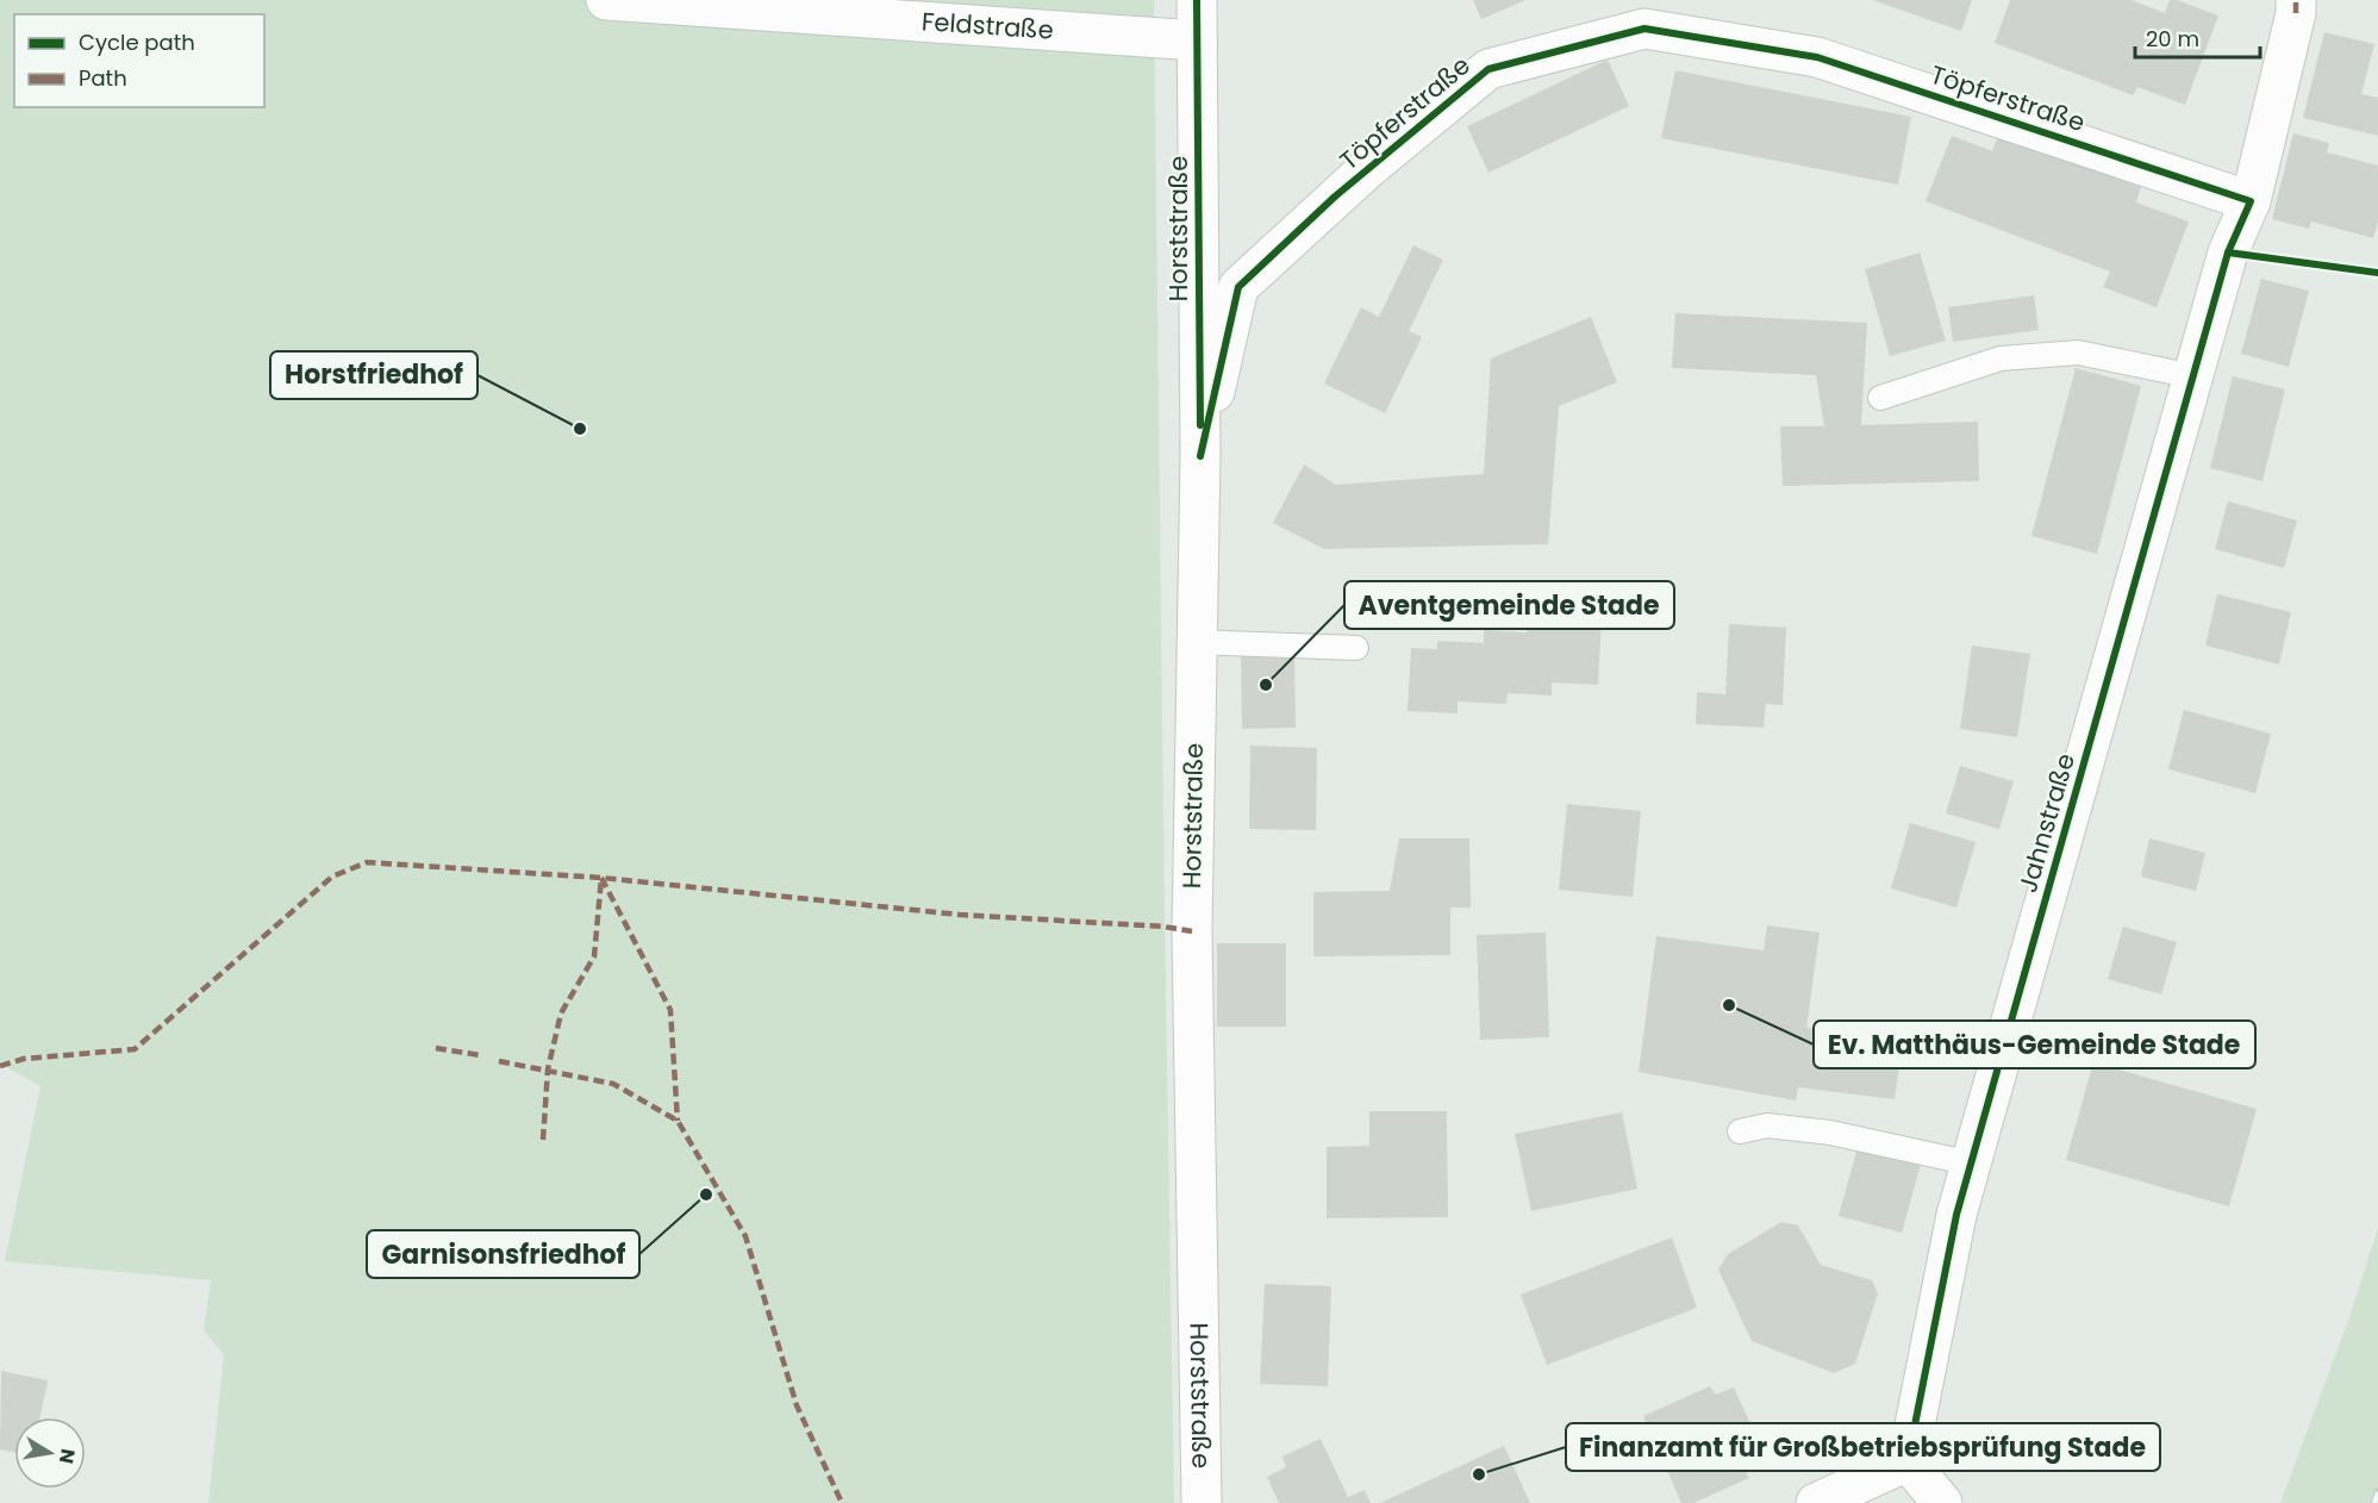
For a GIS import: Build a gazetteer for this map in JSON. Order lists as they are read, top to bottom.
{
  "streets": {
    "street": [
      "Feldstraße",
      "Töpferstraße",
      "Horststraße",
      "Jahnstraße"
    ]
  },
  "crossings": [
    ["Feldstraße", "Horststraße"],
    ["Töpferstraße", "Horststraße"],
    ["Töpferstraße", "Jahnstraße"]
  ],
  "places": [
    "Horstfriedhof",
    "Aventgemeinde Stade",
    "Ev. Matthäus-Gemeinde Stade",
    "Garnisonsfriedhof",
    "Finanzamt für Großbetriebsprüfung Stade"
  ],
  "legend": ["Cycle path", "Path"],
  "scale_bar": "20 m",
  "north": "right"
}
